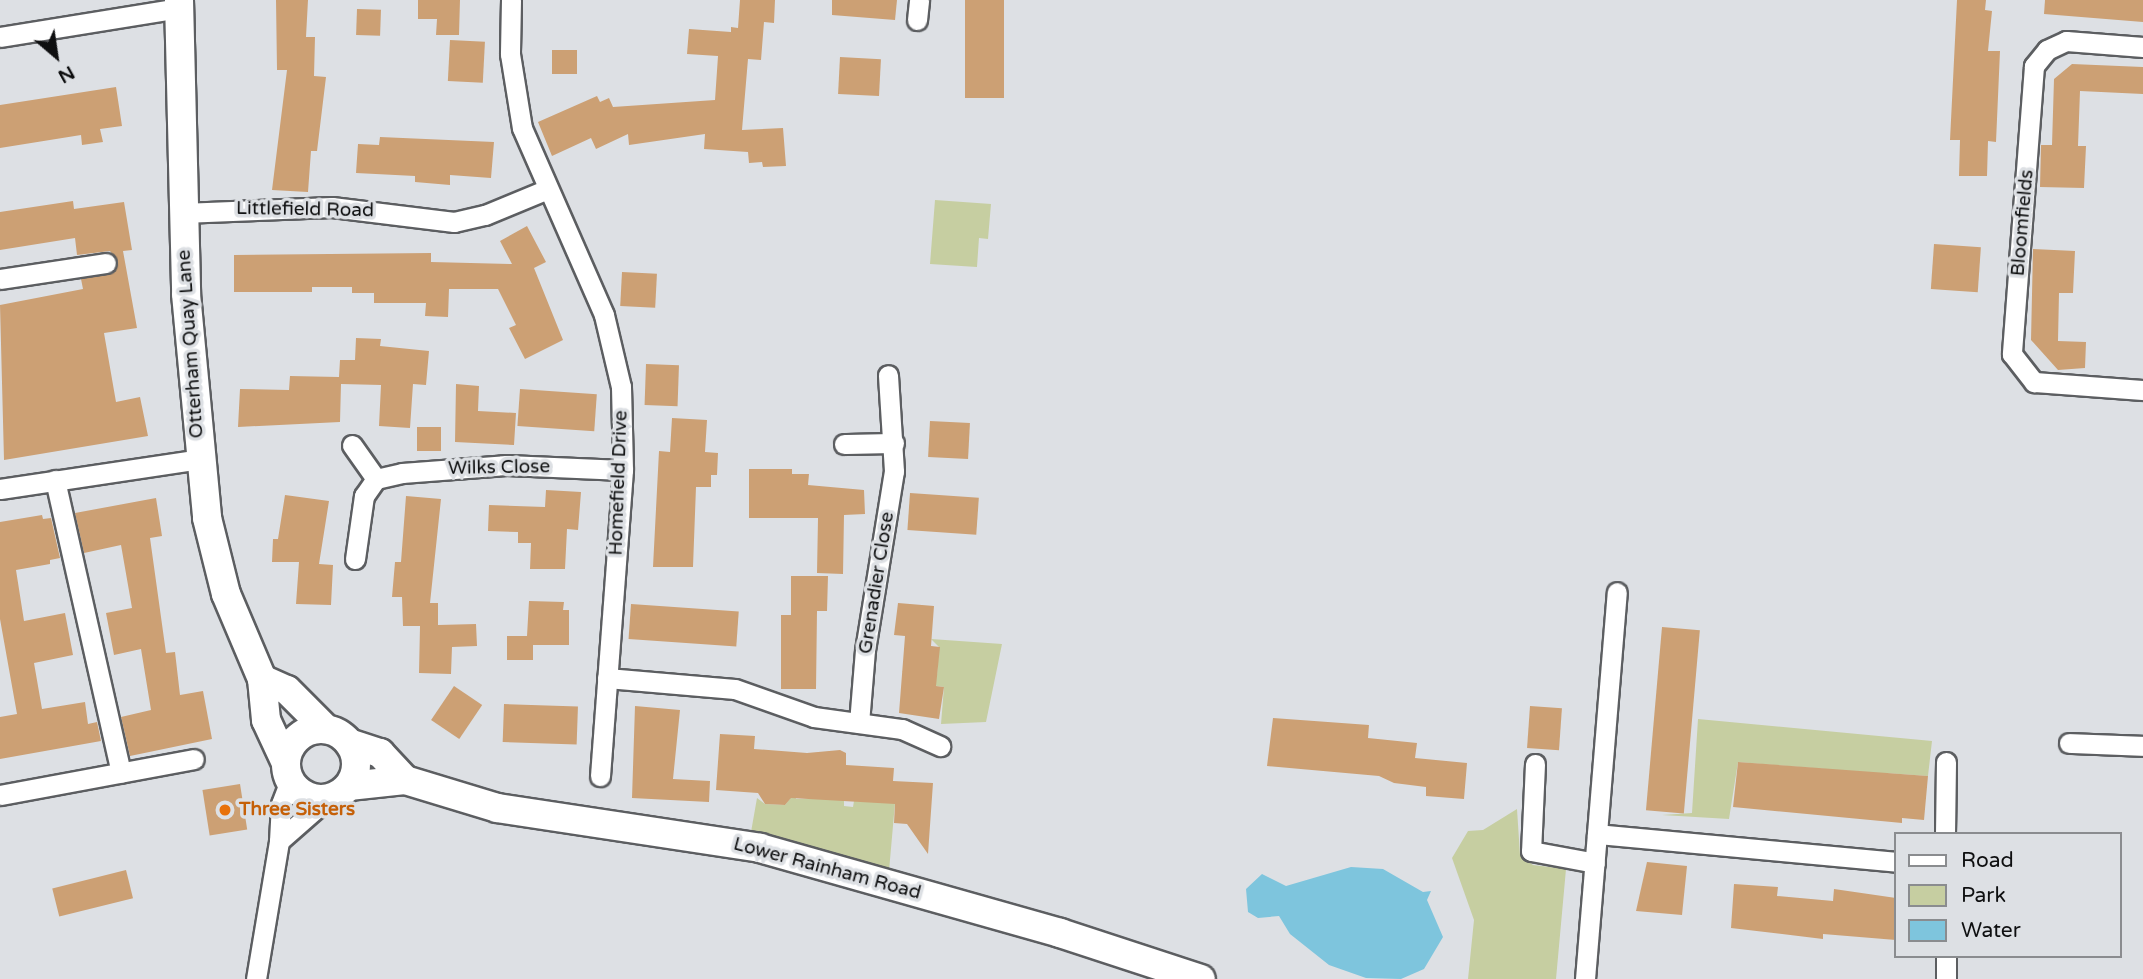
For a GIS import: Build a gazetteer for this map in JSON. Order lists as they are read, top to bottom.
{
  "streets": {
    "street": [
      "Littlefield Road",
      "Bloomfields",
      "Otterham Quay Lane",
      "Wilks Close",
      "Homefield Drive",
      "Grenadier Close",
      "Lower Rainham Road"
    ]
  },
  "crossings": [
    ["Littlefield Road", "Otterham Quay Lane"],
    ["Littlefield Road", "Homefield Drive"],
    ["Otterham Quay Lane", "Lower Rainham Road"],
    ["Wilks Close", "Homefield Drive"]
  ],
  "places": ["Three Sisters"],
  "legend": ["Road", "Park", "Water"],
  "north": "bottom right"
}
